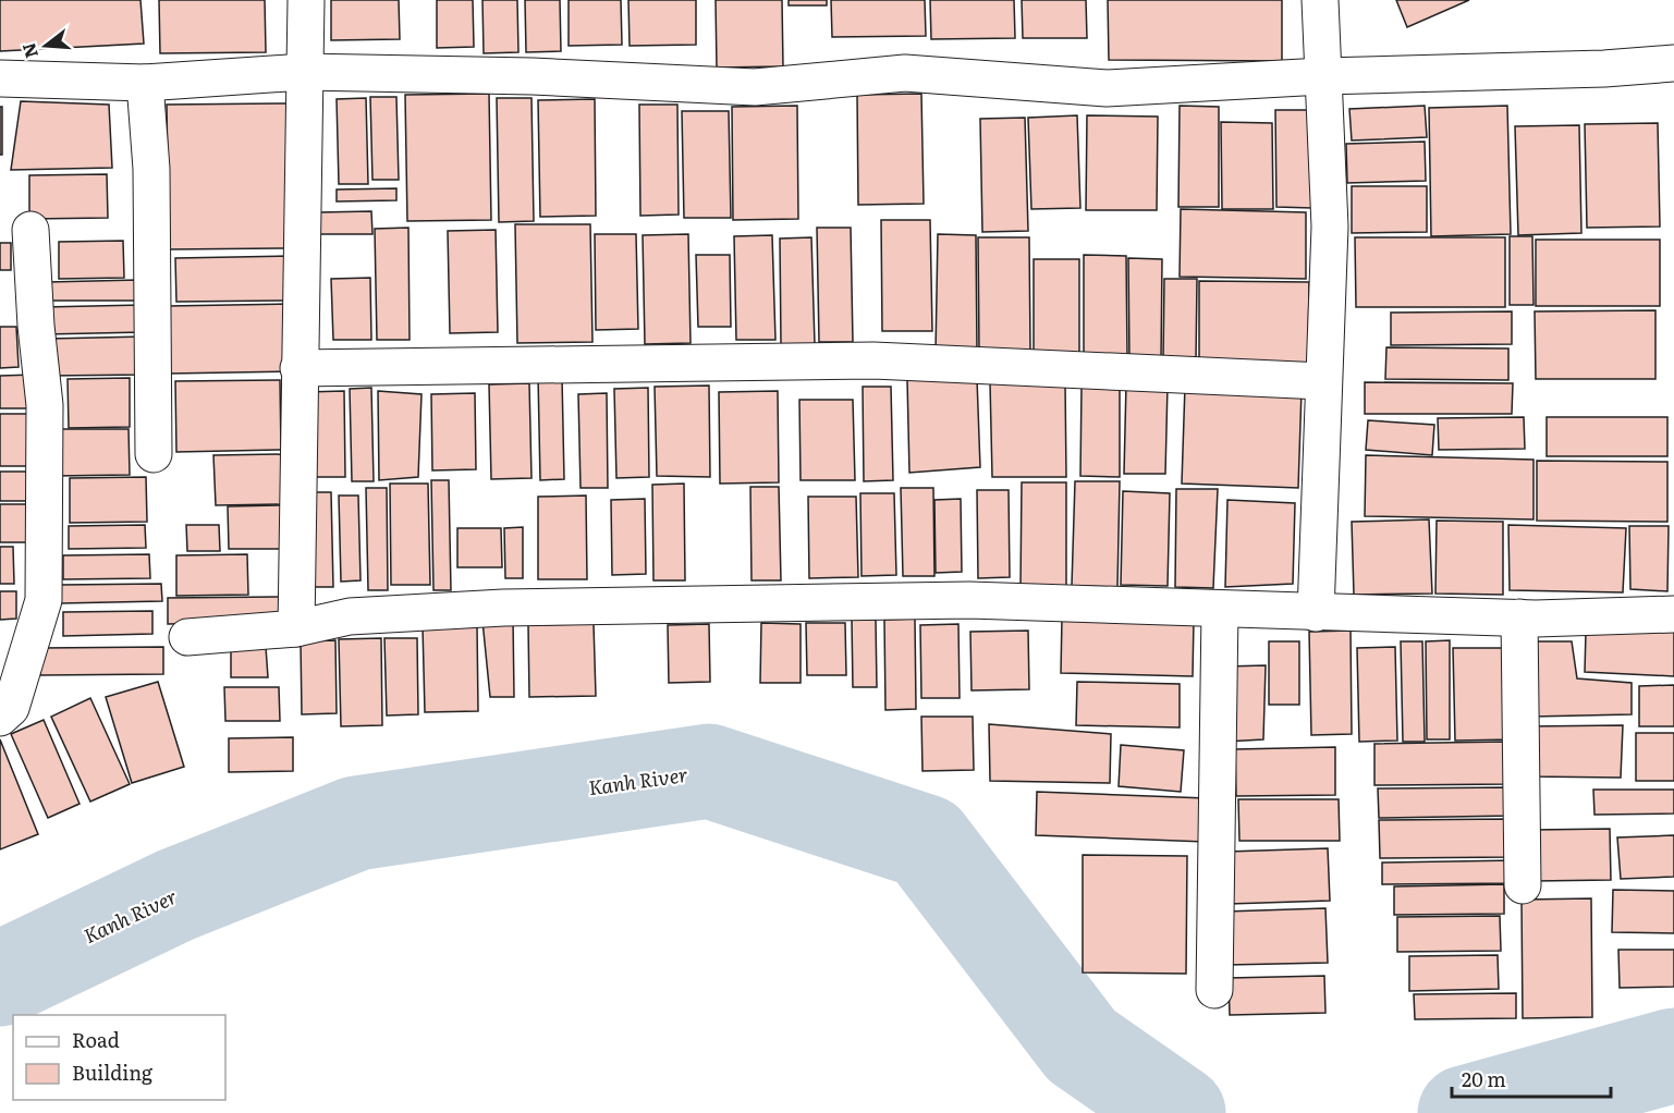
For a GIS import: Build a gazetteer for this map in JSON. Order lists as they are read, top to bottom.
{
  "water": ["Kanh River"],
  "legend": ["Road", "Building"],
  "scale_bar": "20 m",
  "north": "left"
}
